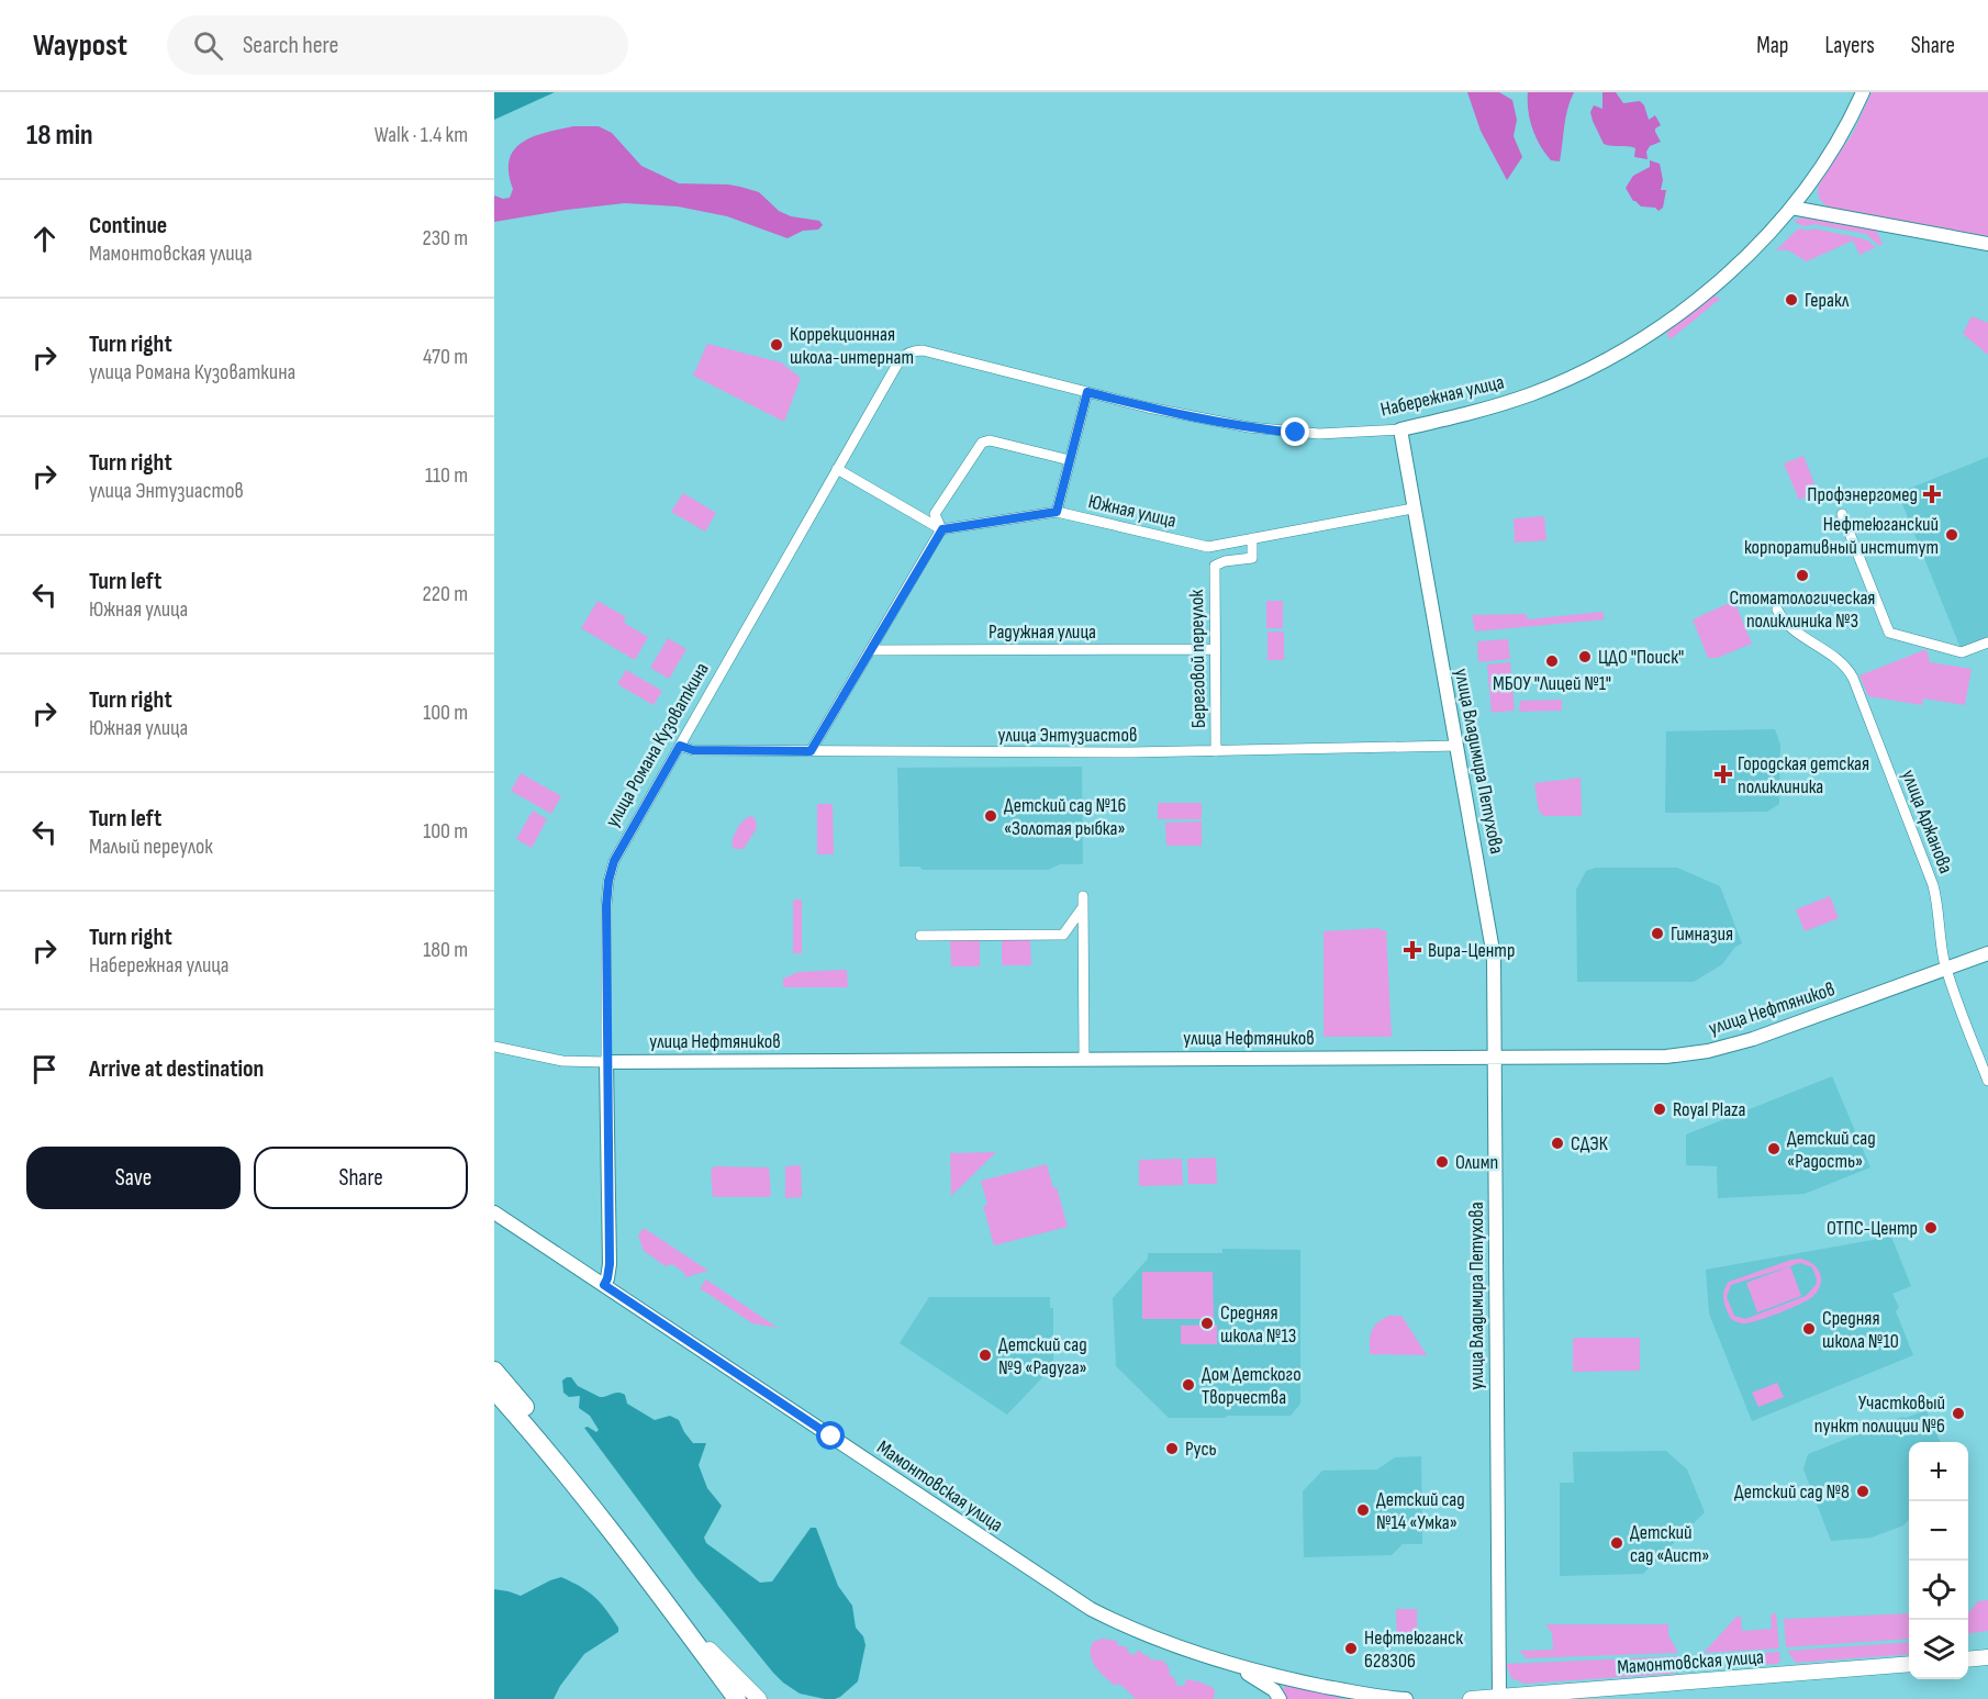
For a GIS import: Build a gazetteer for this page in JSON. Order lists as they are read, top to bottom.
{
  "streets": {
    "main road": [
      "Набережная улица",
      "улица Романа Кузоваткина",
      "улица Владимира Петухова",
      "улица Нефтяников",
      "Мамонтовская улица"
    ],
    "street": [
      "Южная улица",
      "Радужная улица",
      "Береговой переулок",
      "улица Энтузиастов",
      "улица Аржанова"
    ]
  },
  "crossings": [
    ["Набережная улица", "улица Романа Кузоваткина"],
    ["Набережная улица", "улица Владимира Петухова"],
    ["Южная улица", "Береговой переулок"],
    ["Южная улица", "улица Владимира Петухова"],
    ["Радужная улица", "Береговой переулок"],
    ["Береговой переулок", "улица Энтузиастов"],
    ["улица Энтузиастов", "улица Романа Кузоваткина"],
    ["улица Энтузиастов", "улица Владимира Петухова"],
    ["улица Романа Кузоваткина", "улица Нефтяников"],
    ["улица Романа Кузоваткина", "Мамонтовская улица"],
    ["улица Владимира Петухова", "улица Нефтяников"],
    ["улица Владимира Петухова", "Мамонтовская улица"],
    ["улица Аржанова", "улица Нефтяников"]
  ],
  "places": {
    "other": [
      "Геракл",
      "Коррекционная школа-интернат",
      "Нефтеюганский корпоративный институт",
      "Стоматологическая поликлиника №3",
      "ЦДО \"Поиск\"",
      "МБОУ \"Лицей №1\"",
      "Детский сад №16 «Золотая рыбка»",
      "Гимназия",
      "Royal Plaza",
      "СДЭК",
      "Детский сад «Радость»",
      "Олимп",
      "ОТПС-Центр",
      "Средняя школа №13",
      "Средняя школа №10",
      "Детский сад №9 «Радуга»",
      "Дом Детского Творчества",
      "Участковый пункт полиции №6",
      "Русь",
      "Детский сад №8",
      "Детский сад №14 «Умка»",
      "Детский сад «Аист»",
      "Нефтеюганск 628306"
    ],
    "health": ["Профэнергомед", "Городская детская поликлиника", "Вира-Центр"]
  },
  "page": {
    "header": "Waypost",
    "search": "Search here",
    "nav": ["Map", "Layers", "Share"],
    "heading": ["18 min", "Walk · 1.4 km"],
    "list": [
      ["Continue", "Мамонтовская улица", "230 m"],
      ["Turn right", "улица Романа Кузоваткина", "470 m"],
      ["Turn right", "улица Энтузиастов", "110 m"],
      ["Turn left", "Южная улица", "220 m"],
      ["Turn right", "Южная улица", "100 m"],
      ["Turn left", "Малый переулок", "100 m"],
      ["Turn right", "Набережная улица", "180 m"],
      "Arrive at destination"
    ],
    "buttons": ["Save", "Share"],
    "map_buttons": ["+", "−"]
  }
}
